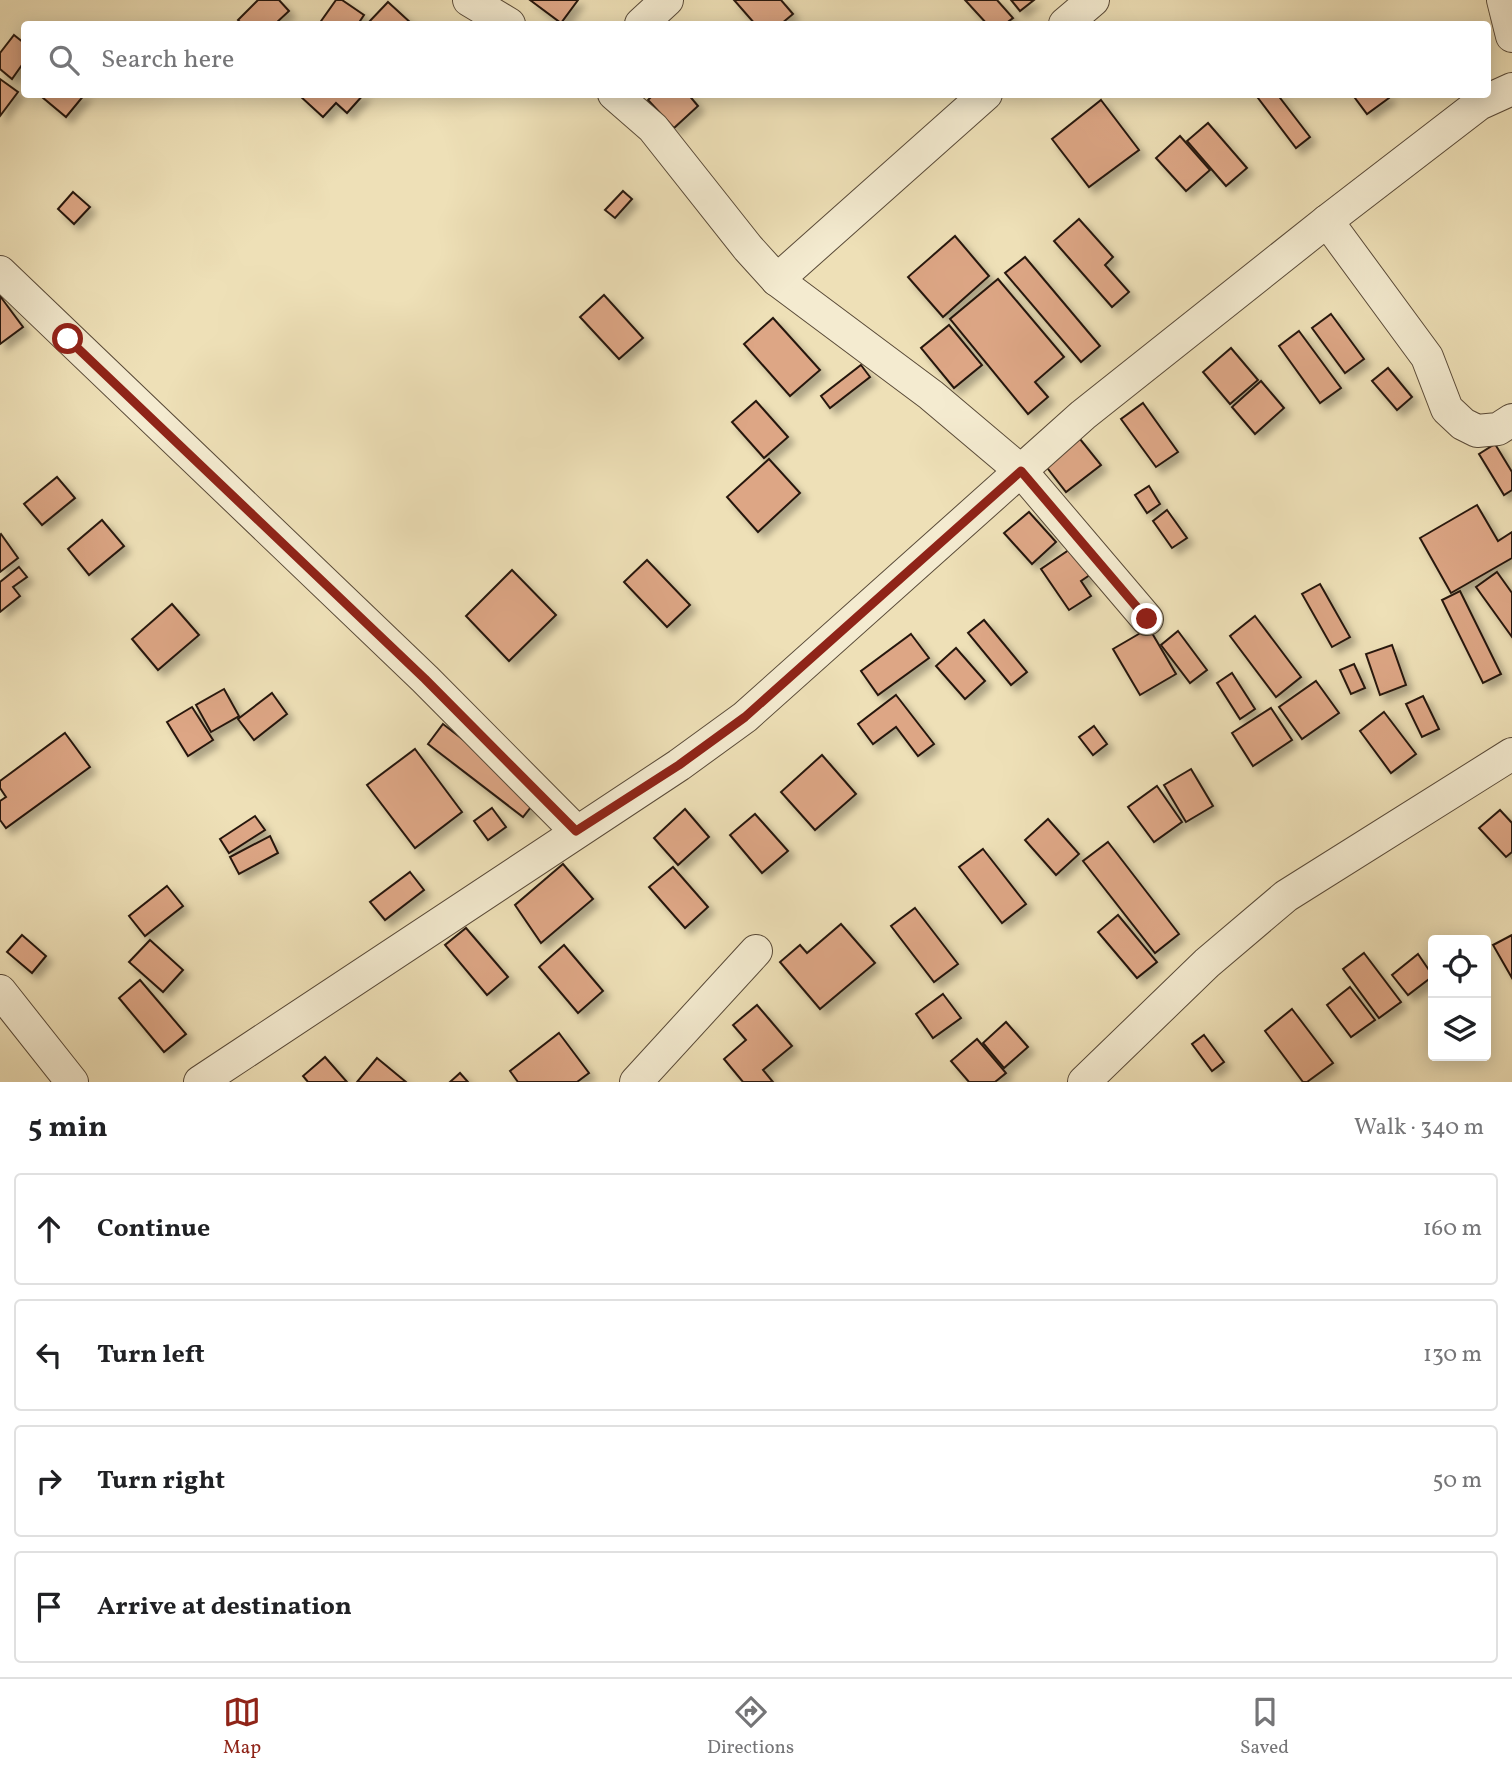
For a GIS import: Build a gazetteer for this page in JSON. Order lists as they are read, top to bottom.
{
  "page": {
    "search": "Search here",
    "heading": ["5 min", "Walk · 340 m"],
    "list": [
      ["Continue", "160 m"],
      ["Turn left", "130 m"],
      ["Turn right", "50 m"],
      "Arrive at destination"
    ],
    "nav": ["Map", "Directions", "Saved"]
  }
}
